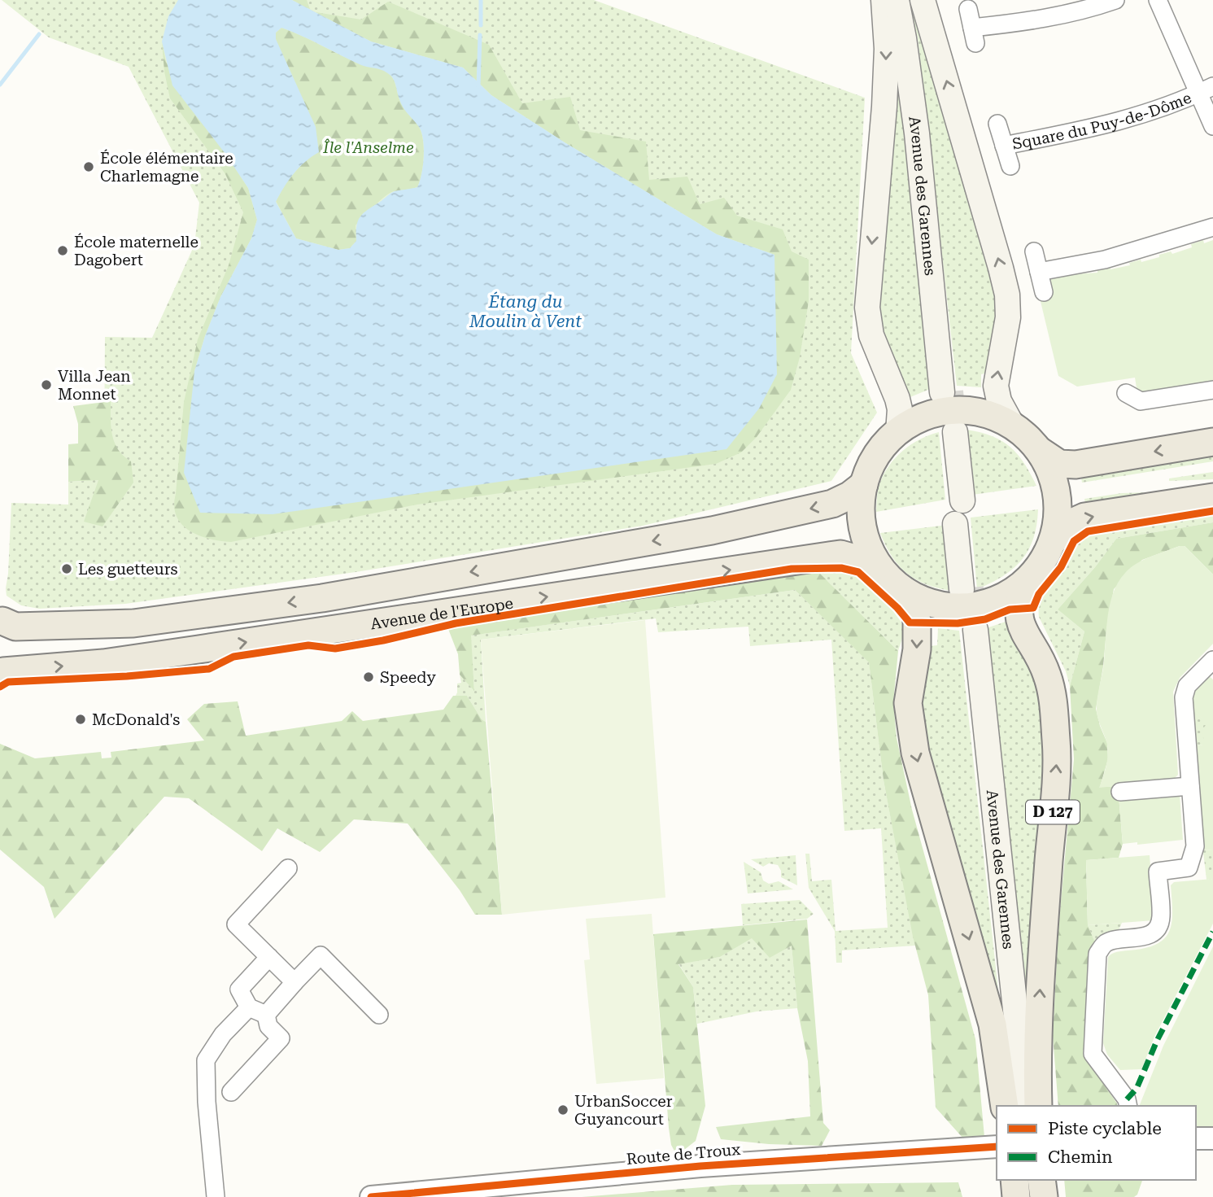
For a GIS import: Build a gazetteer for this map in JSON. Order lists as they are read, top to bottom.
{
  "streets": {
    "main road": ["Avenue des Garennes", "Avenue de l'Europe", "D 127"],
    "street": ["Square du Puy-de-Dôme", "Route de Troux"]
  },
  "crossings": [
    ["Avenue de l'Europe", "D 127"]
  ],
  "water": ["Étang du Moulin à Vent"],
  "parks": ["Île l'Anselme"],
  "places": [
    "École élémentaire Charlemagne",
    "École maternelle Dagobert",
    "Villa Jean Monnet",
    "Les guetteurs",
    "Speedy",
    "McDonald's",
    "UrbanSoccer Guyancourt"
  ],
  "legend": ["Piste cyclable", "Chemin"]
}
